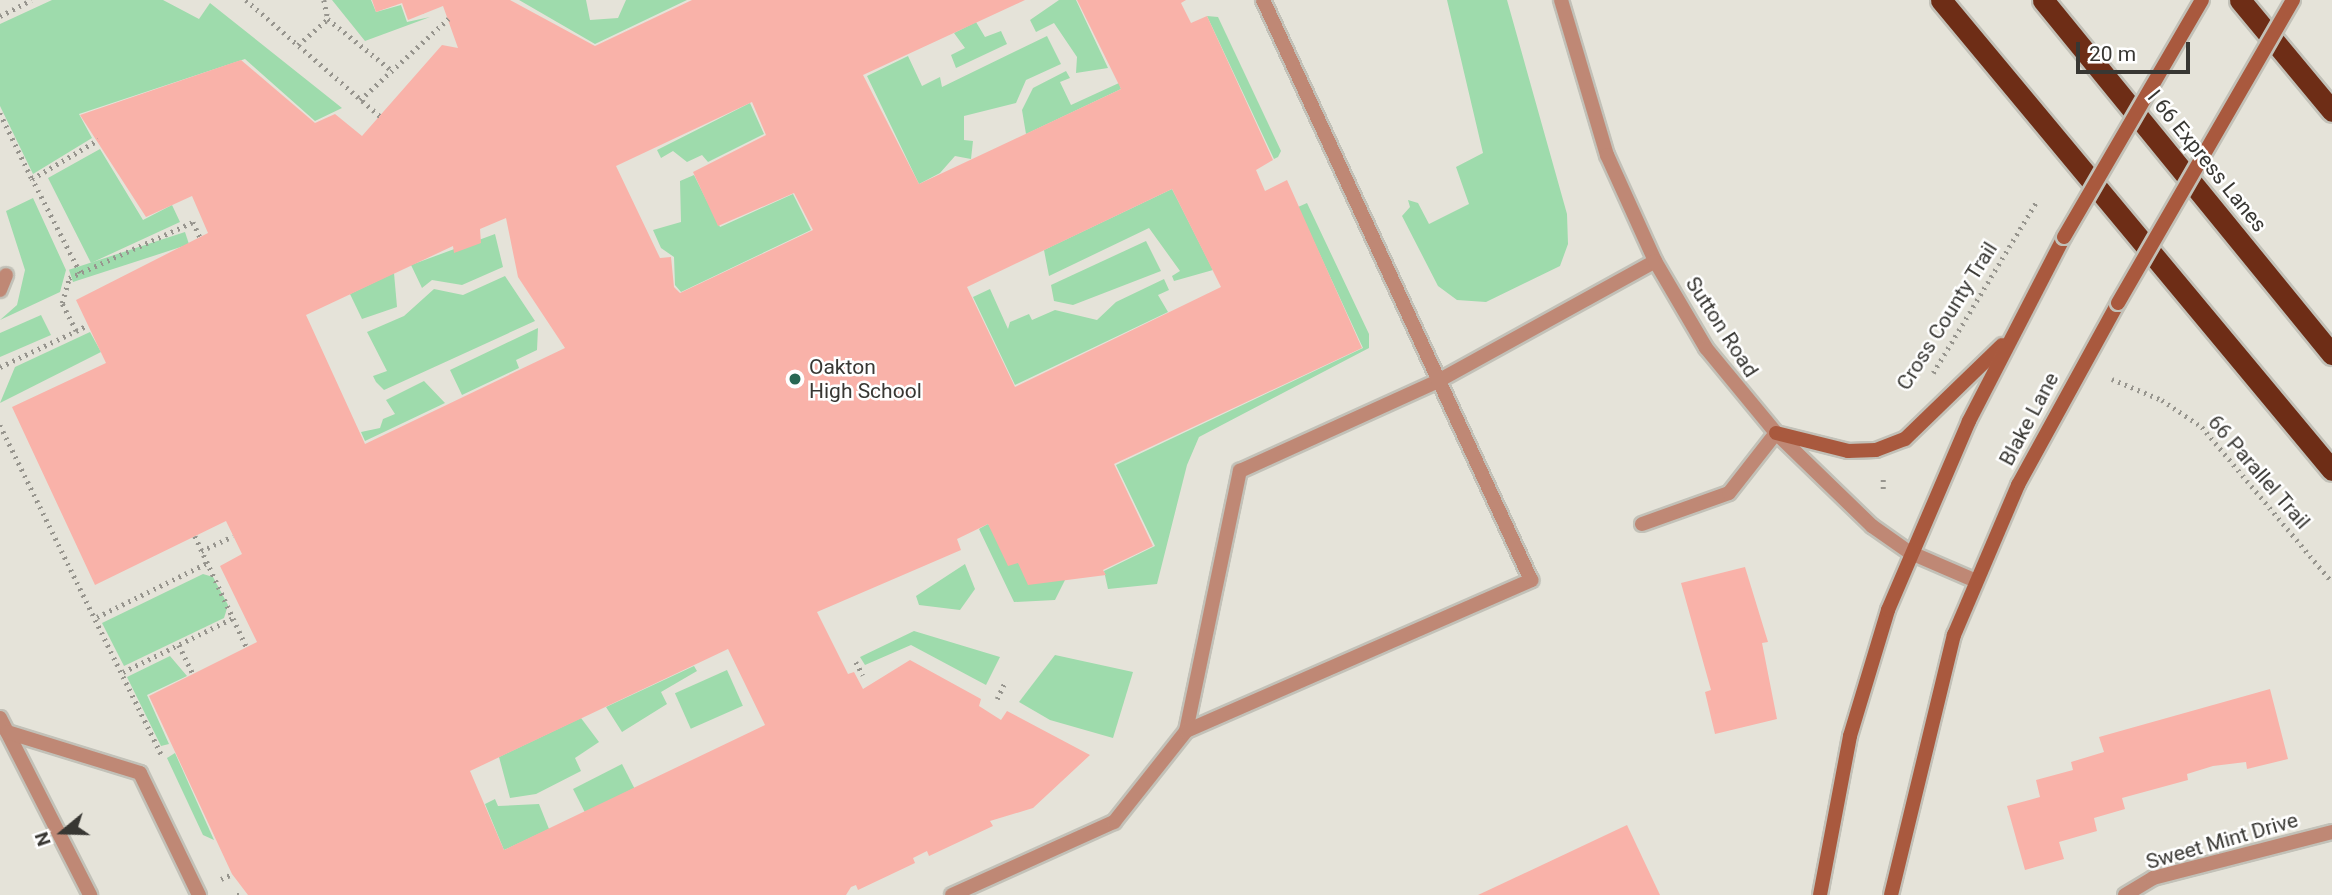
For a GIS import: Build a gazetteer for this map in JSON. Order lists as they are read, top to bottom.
{
  "streets": {
    "highway": ["I 66 Express Lanes"],
    "main road": ["Blake Lane"],
    "street": ["Sutton Road", "Sweet Mint Drive"],
    "path": ["Cross County Trail", "66 Parallel Trail"]
  },
  "crossings": [
    ["Sutton Road", "Blake Lane"]
  ],
  "places": ["Oakton High School"],
  "scale_bar": "20 m",
  "north": "left"
}
